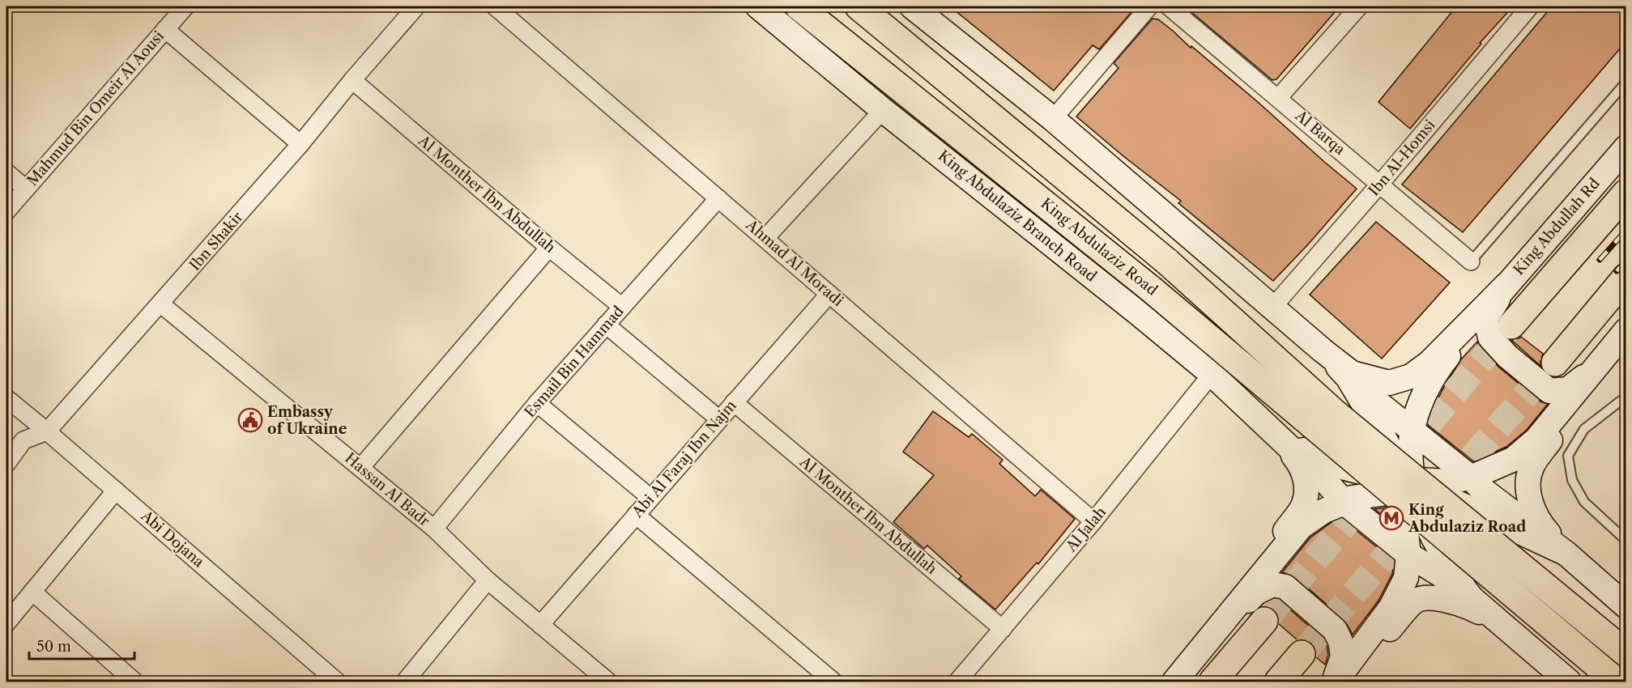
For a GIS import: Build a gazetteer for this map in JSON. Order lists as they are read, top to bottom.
{
  "streets": {
    "main road": ["King Abdulaziz Branch Road", "King Abdullah Rd", "King Abdulaziz Road"],
    "street": [
      "Mahmud Bin Omeir Al Aousi",
      "Al Barqa",
      "Ibn Al-Homsi",
      "Al Monther Ibn Abdullah",
      "Ibn Shakir",
      "Ahmad Al Moradi",
      "Esmail Bin Hammad",
      "Abi Al Faraj Ibn Najm",
      "Hassan Al Badr",
      "Al Jalah",
      "Abi Dojana"
    ]
  },
  "crossings": [
    ["Al Barqa", "Ibn Al-Homsi"],
    ["Al Monther Ibn Abdullah", "Ibn Shakir"],
    ["Al Monther Ibn Abdullah", "Esmail Bin Hammad"],
    ["Al Monther Ibn Abdullah", "Abi Al Faraj Ibn Najm"],
    ["Al Monther Ibn Abdullah", "Al Jalah"],
    ["King Abdulaziz Branch Road", "Al Jalah"],
    ["Ibn Shakir", "Hassan Al Badr"],
    ["Ibn Shakir", "Abi Dojana"],
    ["Ahmad Al Moradi", "Esmail Bin Hammad"],
    ["Ahmad Al Moradi", "Abi Al Faraj Ibn Najm"],
    ["Ahmad Al Moradi", "Al Jalah"],
    ["Esmail Bin Hammad", "Hassan Al Badr"],
    ["Abi Al Faraj Ibn Najm", "Hassan Al Badr"]
  ],
  "places": {
    "public building": ["Embassy of Ukraine"],
    "metro station": ["King Abdulaziz Road"]
  },
  "scale_bar": "50 m"
}
